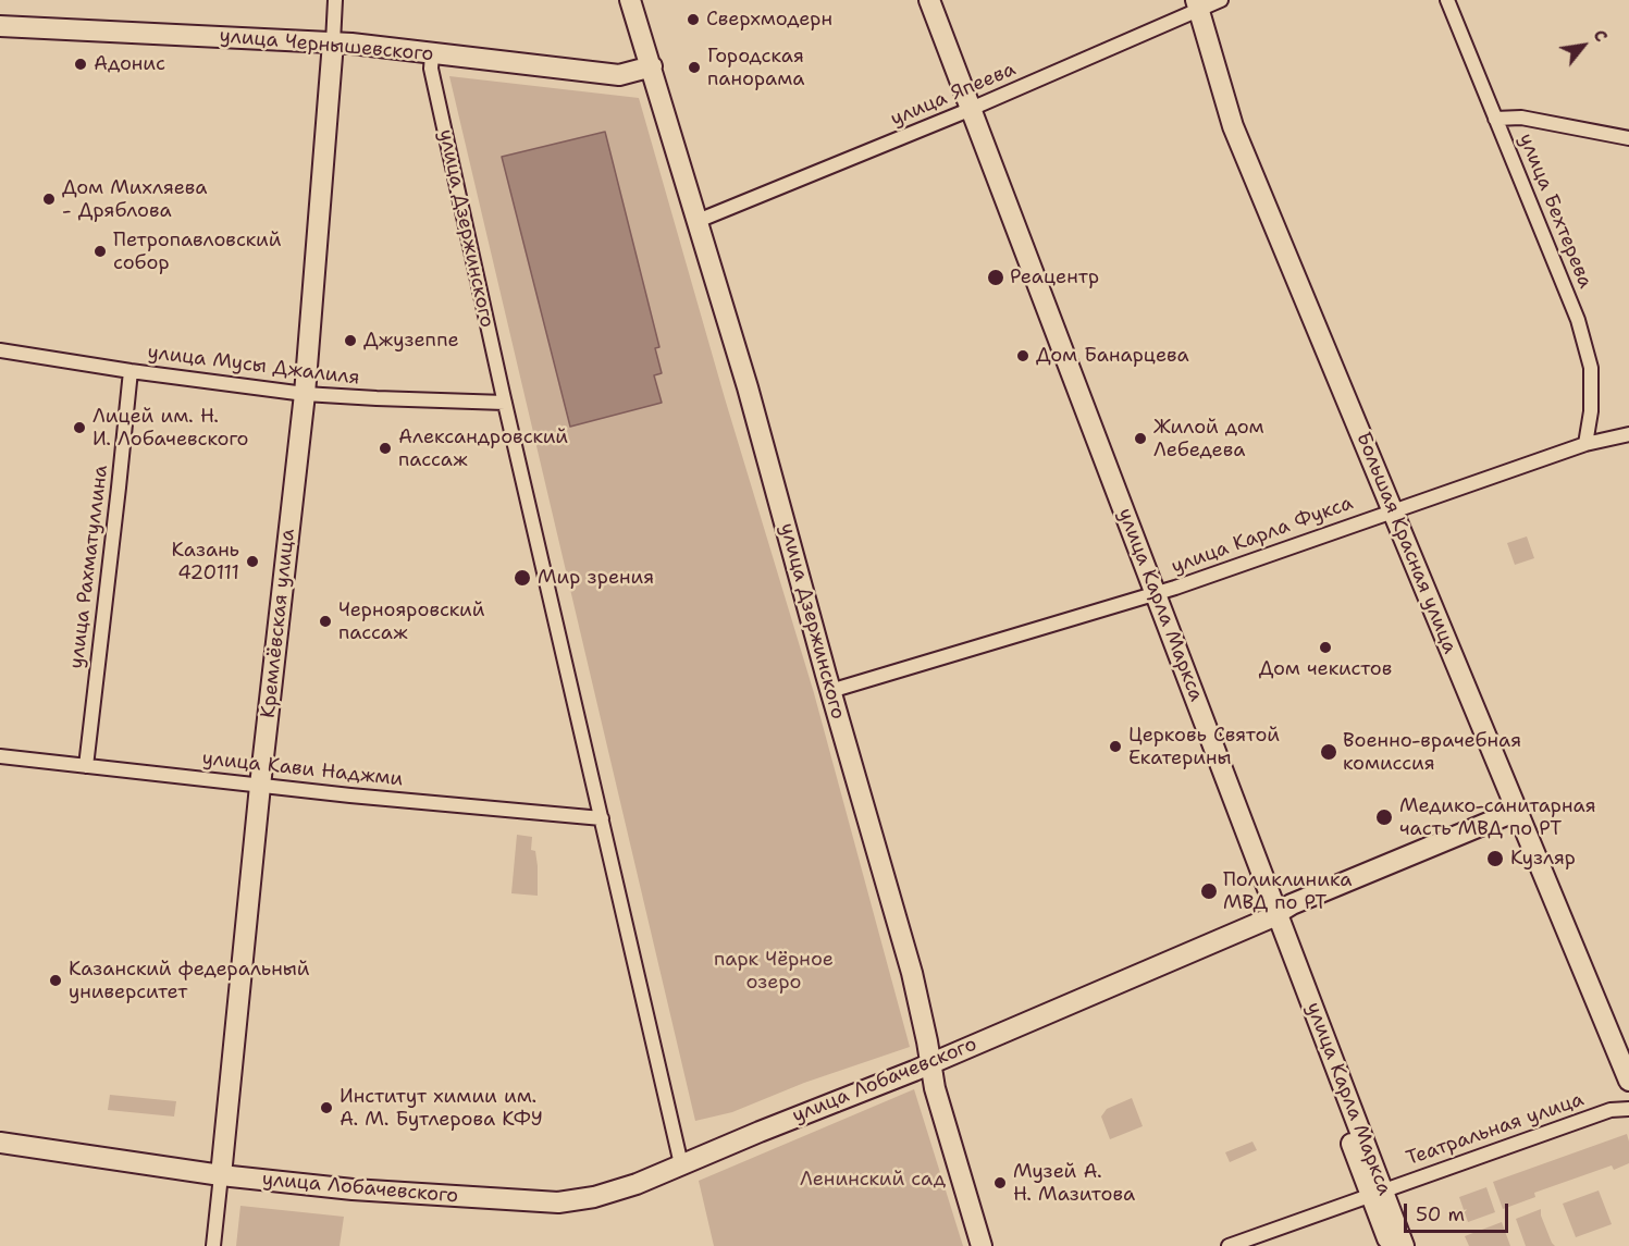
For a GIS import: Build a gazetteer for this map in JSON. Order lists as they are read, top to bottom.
{
  "streets": {
    "street": [
      "улица Чернышевского",
      "улица Япеева",
      "улица Бехтерева",
      "улица Дзержинского",
      "улица Мусы Джалиля",
      "улица Карла Фукса",
      "Большая Красная улица",
      "улица Рахматуллина",
      "улица Карла Маркса",
      "Кремлёвская улица",
      "улица Кави Наджми",
      "улица Лобачевского",
      "Театральная улица"
    ]
  },
  "crossings": [
    ["улица Чернышевского", "улица Дзержинского"],
    ["улица Чернышевского", "Кремлёвская улица"],
    ["улица Япеева", "улица Дзержинского"],
    ["улица Япеева", "Большая Красная улица"],
    ["улица Япеева", "улица Карла Маркса"],
    ["улица Бехтерева", "улица Карла Фукса"],
    ["улица Дзержинского", "улица Мусы Джалиля"],
    ["улица Дзержинского", "улица Карла Фукса"],
    ["улица Дзержинского", "улица Кави Наджми"],
    ["улица Дзержинского", "улица Лобачевского"],
    ["улица Мусы Джалиля", "улица Рахматуллина"],
    ["улица Мусы Джалиля", "Кремлёвская улица"],
    ["улица Карла Фукса", "Большая Красная улица"],
    ["улица Карла Фукса", "улица Карла Маркса"],
    ["Большая Красная улица", "улица Лобачевского"],
    ["улица Рахматуллина", "улица Кави Наджми"],
    ["улица Карла Маркса", "улица Лобачевского"],
    ["улица Карла Маркса", "Театральная улица"],
    ["Кремлёвская улица", "улица Кави Наджми"],
    ["Кремлёвская улица", "улица Лобачевского"]
  ],
  "parks": ["парк Чёрное озеро", "Ленинский сад"],
  "places": [
    "Сверхмодерн",
    "Адонис",
    "Городская панорама",
    "Дом Михляева - Дряблова",
    "Петропавловский собор",
    "Реацентр",
    "Джузеппе",
    "Дом Банарцева",
    "Лицей им. Н. И. Лобачевского",
    "Жилой дом Лебедева",
    "Александровский пассаж",
    "Казань 420111",
    "Мир зрения",
    "Чернояровский пассаж",
    "Дом чекистов",
    "Церковь Святой Екатерины",
    "Военно-врачебная комиссия",
    "Медико-санитарная часть МВД по РТ",
    "Кузляр",
    "Поликлиника МВД по РТ",
    "Казанский федеральный университет",
    "Институт химии им. А. М. Бутлерова КФУ",
    "Музей А. Н. Мазитова"
  ],
  "scale_bar": "50 m",
  "north": "top right"
}
